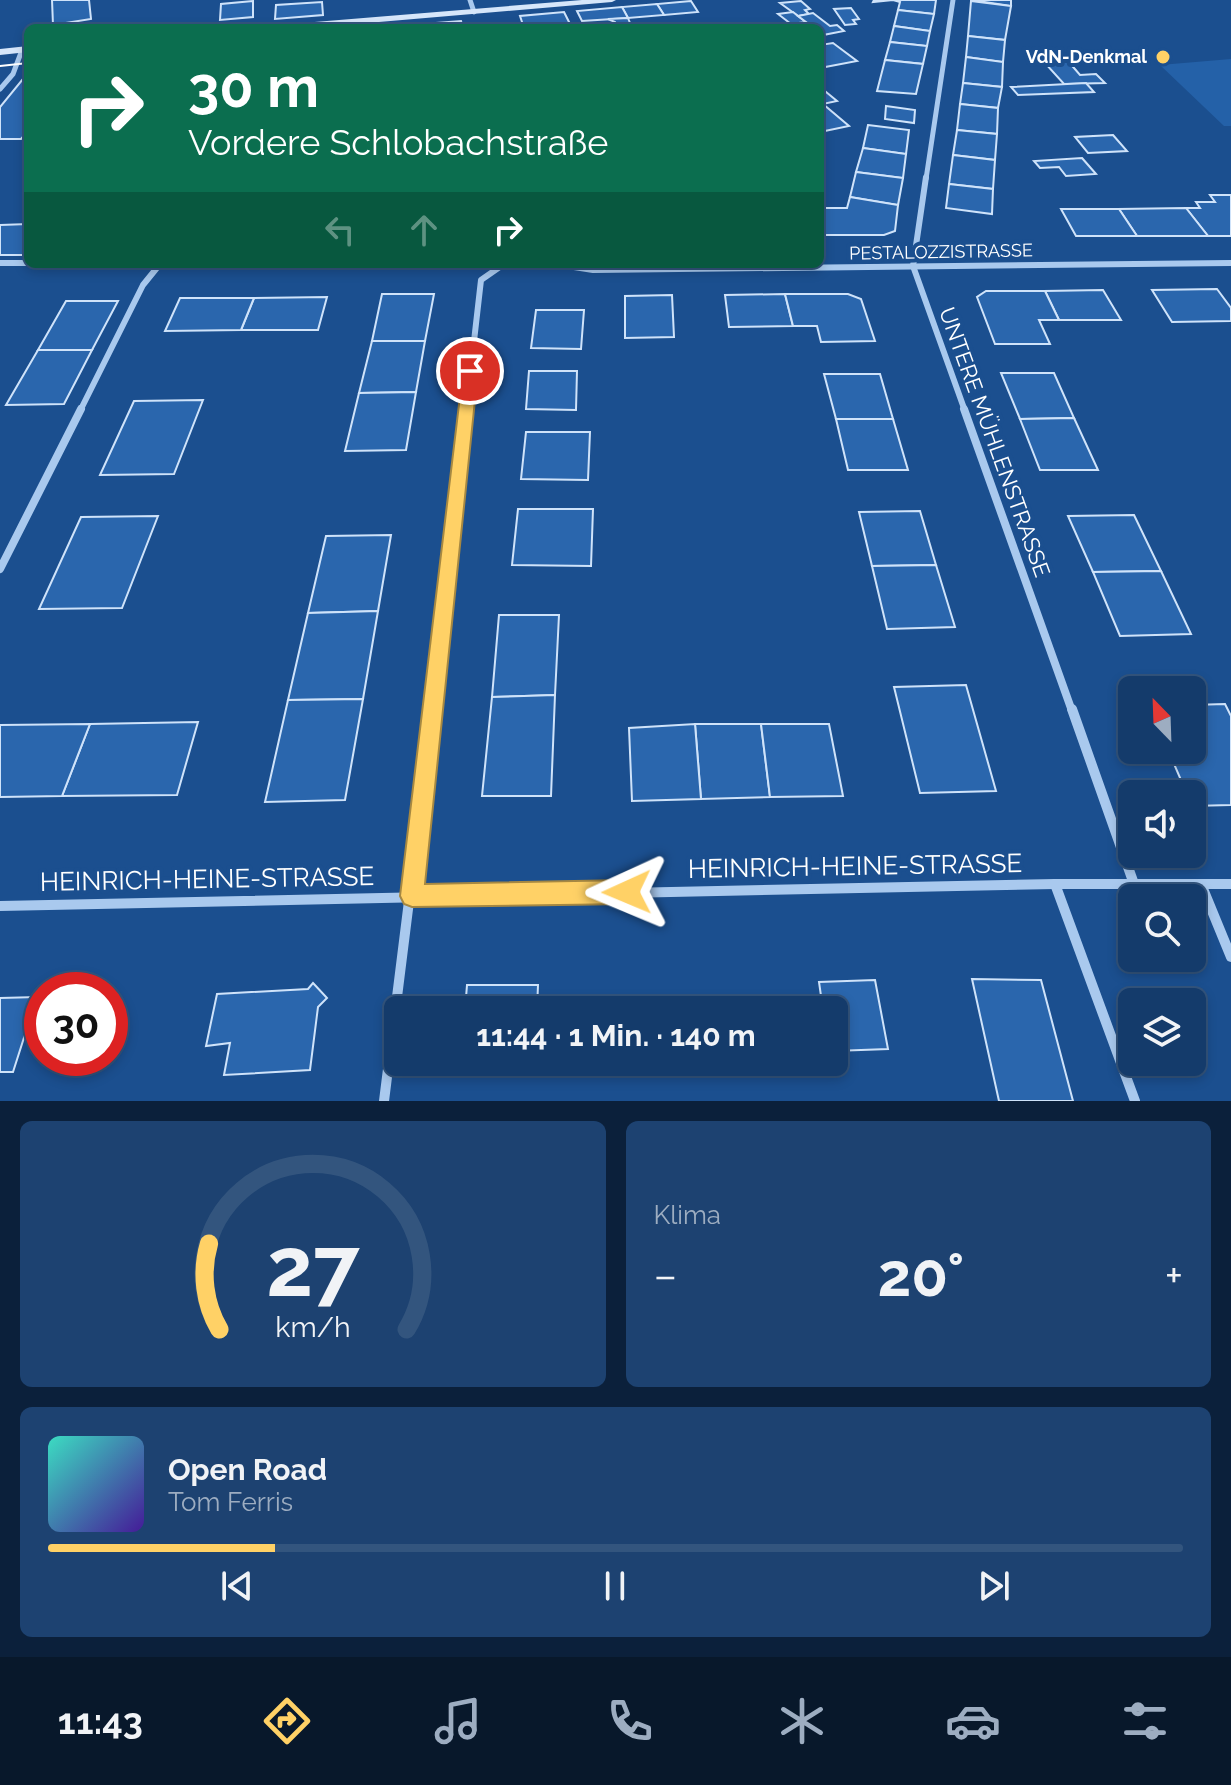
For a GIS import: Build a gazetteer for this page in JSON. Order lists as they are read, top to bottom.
{
  "streets": {
    "street": ["PESTALOZZISTRASSE", "UNTERE MÜHLENSTRASSE", "HEINRICH-HEINE-STRASSE"]
  },
  "crossings": [
    ["PESTALOZZISTRASSE", "UNTERE MÜHLENSTRASSE"]
  ],
  "places": ["VdN-Denkmal"],
  "north": "top left",
  "page": {
    "turn": ["30 m", "Vordere Schlobachstraße"],
    "limit": "30",
    "trip": "11:44 · 1 Min. · 140 m",
    "tile": "Klima",
    "heat": ["−", "20°", "+"],
    "song": ["Open Road", "Tom Ferris"],
    "tabs": "11:43",
    "gauge": ["27", "km/h"]
  }
}
